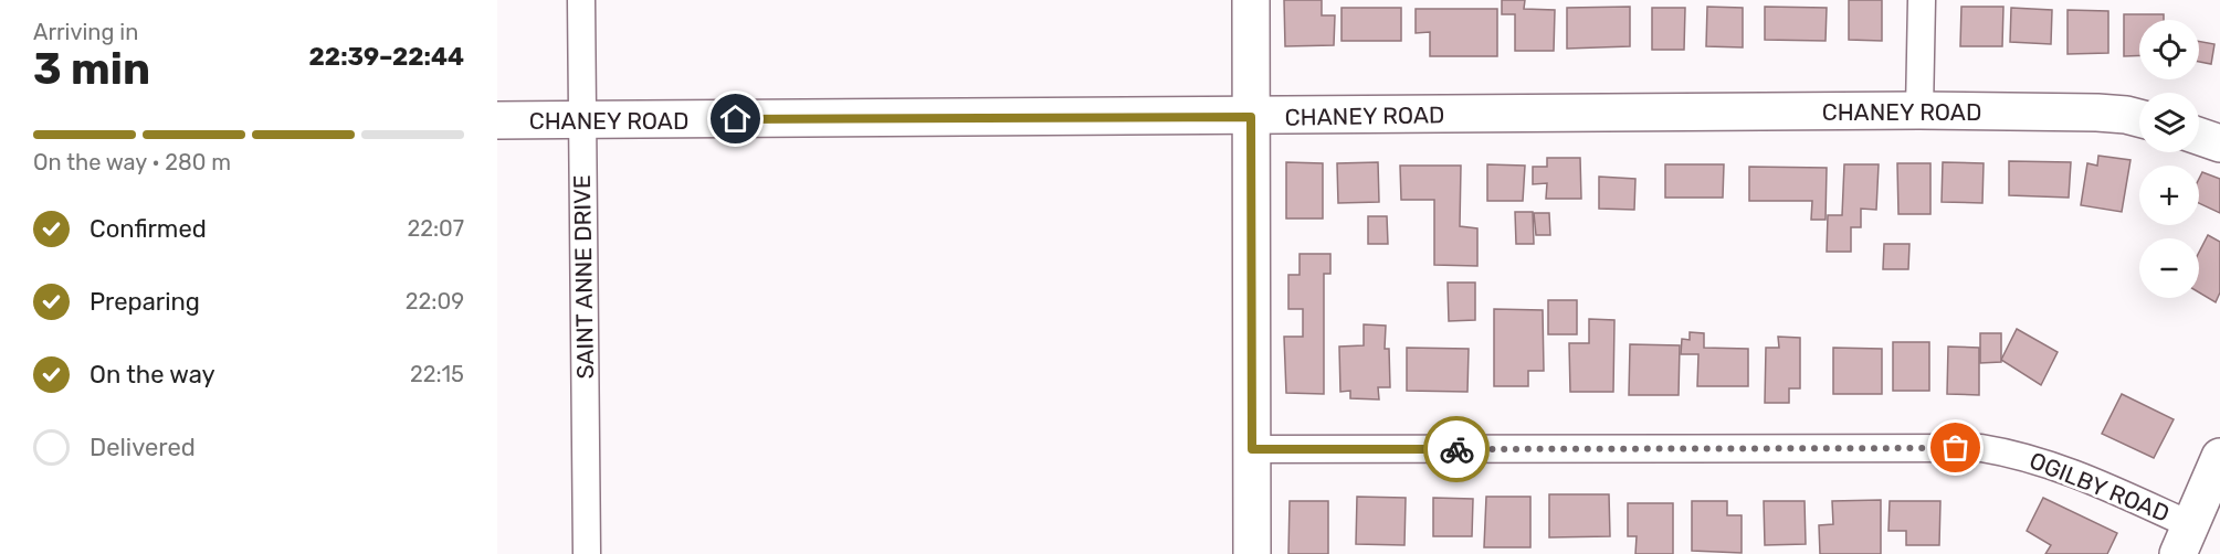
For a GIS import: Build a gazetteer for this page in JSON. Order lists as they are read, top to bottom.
{
  "streets": {
    "street": ["CHANEY ROAD", "SAINT ANNE DRIVE", "OGILBY ROAD"]
  },
  "crossings": [
    ["CHANEY ROAD", "SAINT ANNE DRIVE"]
  ],
  "page": {
    "heading": ["3 min", "Arriving in", "22:39–22:44"],
    "map_buttons": ["+", "−"],
    "bar": "On the way · 280 m",
    "list": [
      ["Confirmed", "22:07"],
      ["Preparing", "22:09"],
      ["On the way", "22:15"],
      "Delivered"
    ]
  }
}
